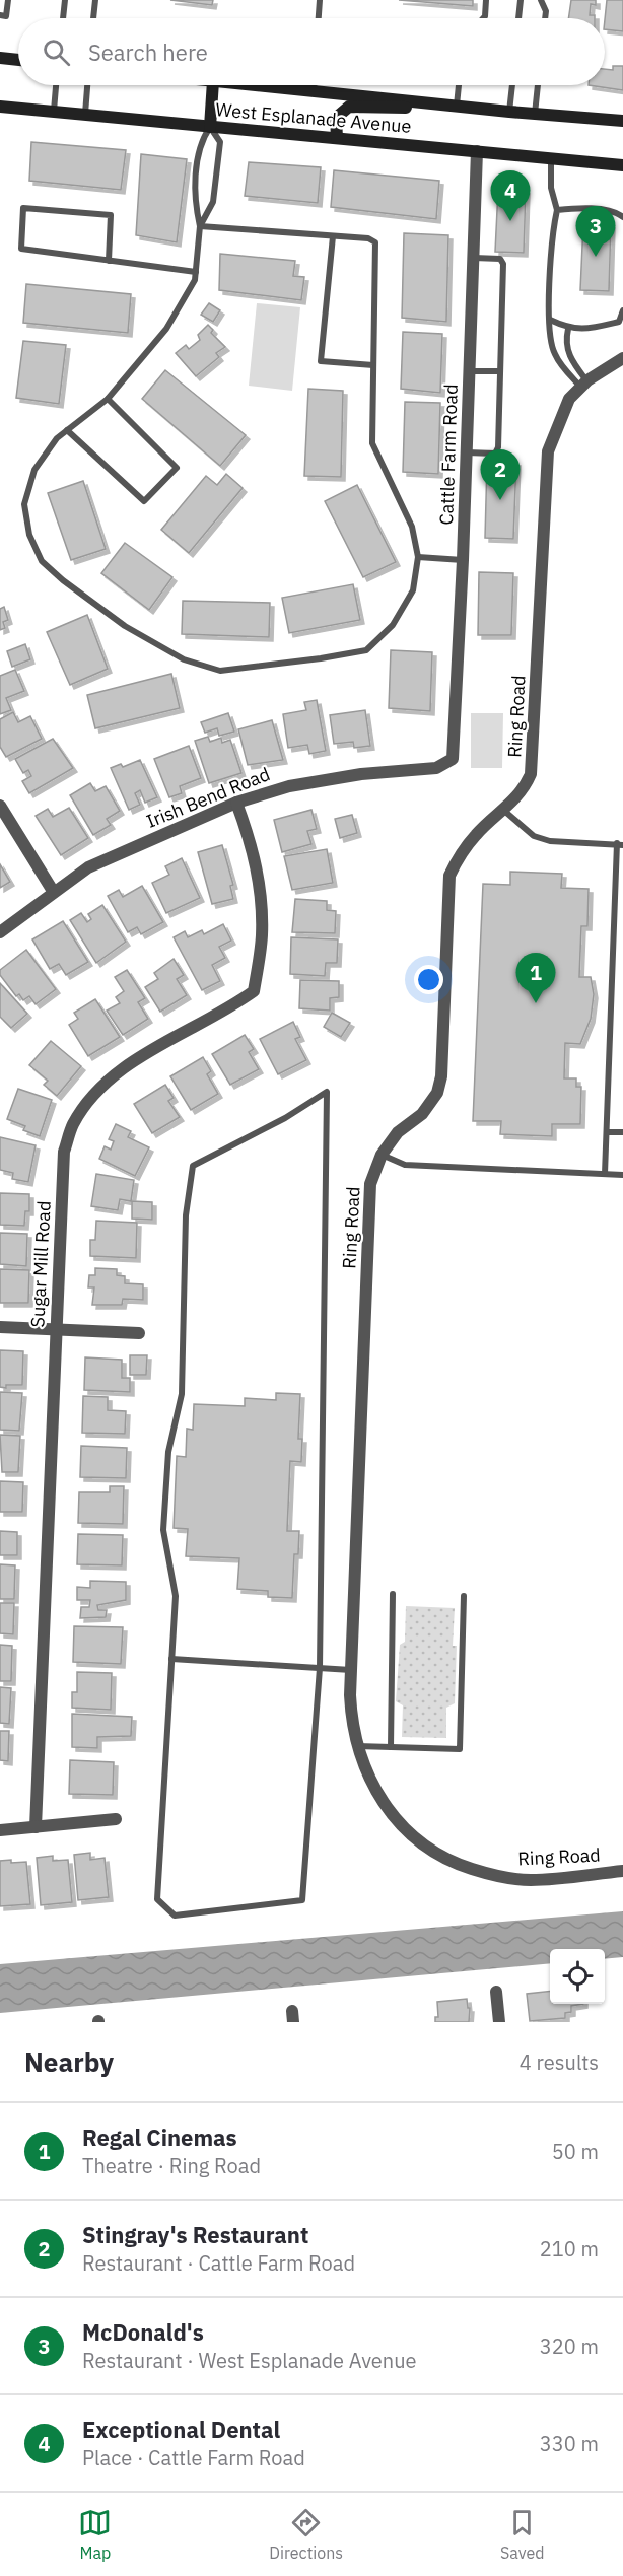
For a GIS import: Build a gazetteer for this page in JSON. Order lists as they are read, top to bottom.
{
  "streets": {
    "main road": ["West Esplanade Avenue"],
    "street": [
      "Cattle Farm Road",
      "Ring Road",
      "Irish Bend Road",
      "Sugar Mill Road"
    ]
  },
  "crossings": [
    ["West Esplanade Avenue", "Cattle Farm Road"],
    ["Cattle Farm Road", "Irish Bend Road"],
    ["Irish Bend Road", "Sugar Mill Road"]
  ],
  "page": {
    "search": "Search here",
    "pins": [
      "4",
      "3",
      "2",
      "1"
    ],
    "heading": ["Nearby", "4 results"],
    "list": [
      {
        "mark": "1",
        "name": "Regal Cinemas",
        "note": "Theatre · Ring Road",
        "value": "50 m"
      },
      {
        "mark": "2",
        "name": "Stingray's Restaurant",
        "note": "Restaurant · Cattle Farm Road",
        "value": "210 m"
      },
      {
        "mark": "3",
        "name": "McDonald's",
        "note": "Restaurant · West Esplanade Avenue",
        "value": "320 m"
      },
      {
        "mark": "4",
        "name": "Exceptional Dental",
        "note": "Place · Cattle Farm Road",
        "value": "330 m"
      }
    ],
    "nav": ["Map", "Directions", "Saved"]
  }
}
